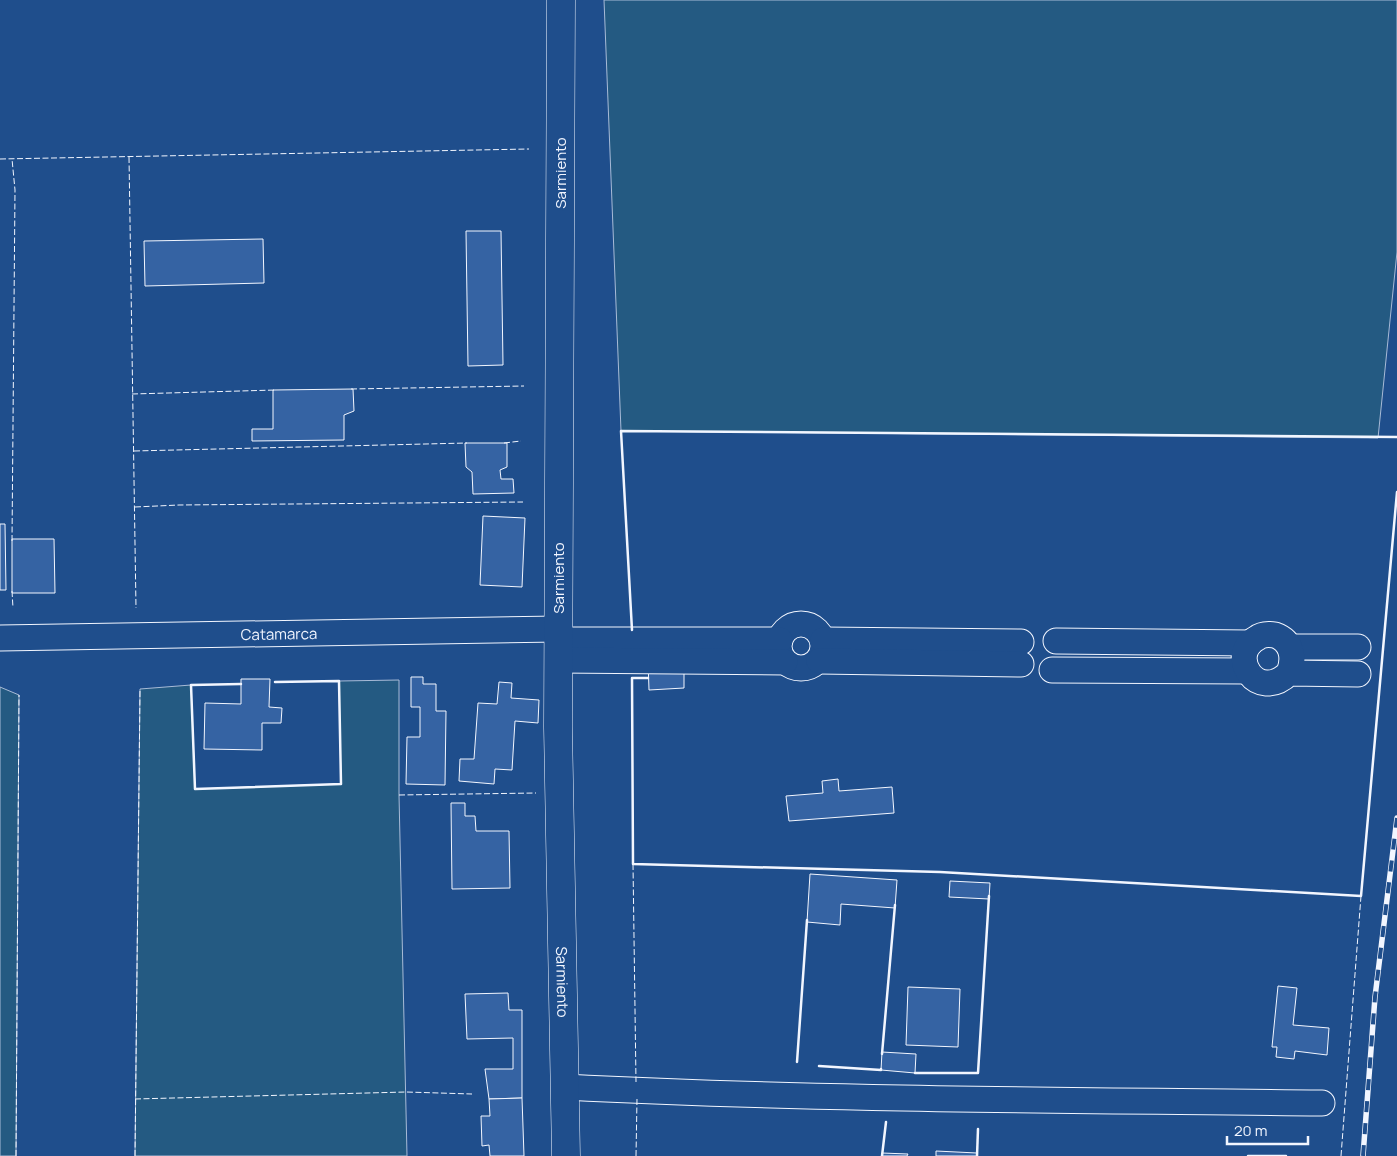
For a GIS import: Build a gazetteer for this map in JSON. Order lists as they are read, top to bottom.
{
  "streets": {
    "main road": ["Sarmiento"],
    "street": ["Catamarca"]
  },
  "crossings": [
    ["Sarmiento", "Catamarca"]
  ],
  "scale_bar": "20 m"
}
